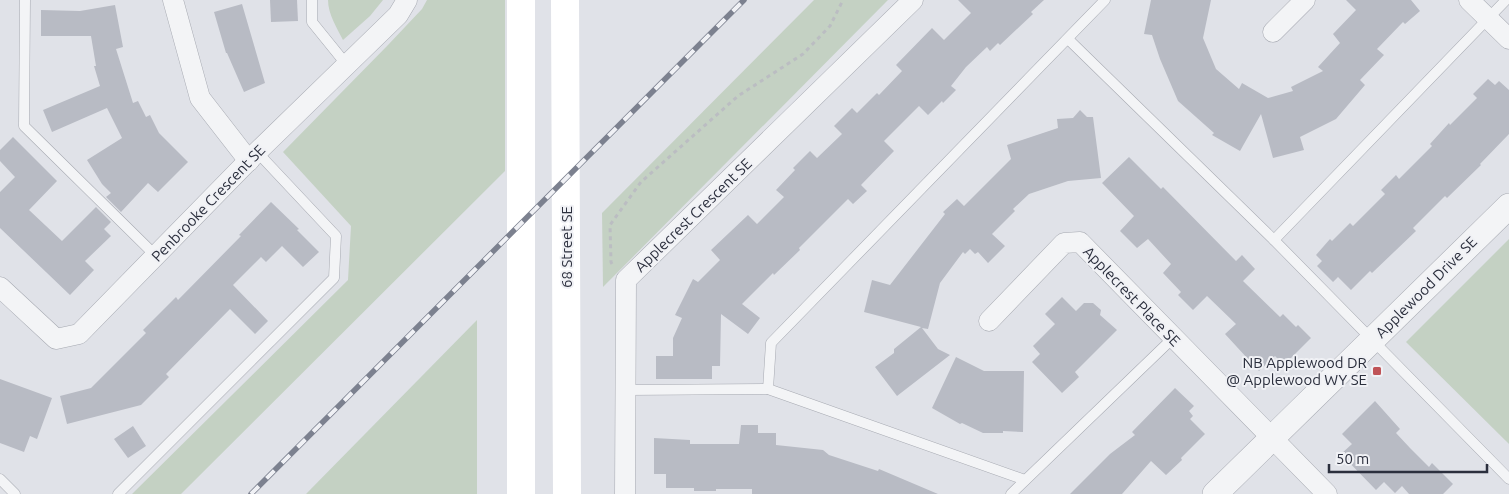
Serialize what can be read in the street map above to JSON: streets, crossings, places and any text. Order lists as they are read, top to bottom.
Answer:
{
  "streets": {
    "main road": ["68 Street SE"],
    "street": [
      "Penbrooke Crescent SE",
      "Applecrest Crescent SE",
      "Applewood Drive SE",
      "Applecrest Place SE"
    ]
  },
  "crossings": [
    ["Applewood Drive SE", "Applecrest Place SE"]
  ],
  "places": {
    "transit": ["NB Applewood DR @ Applewood WY SE"]
  },
  "scale_bar": "50 m"
}
